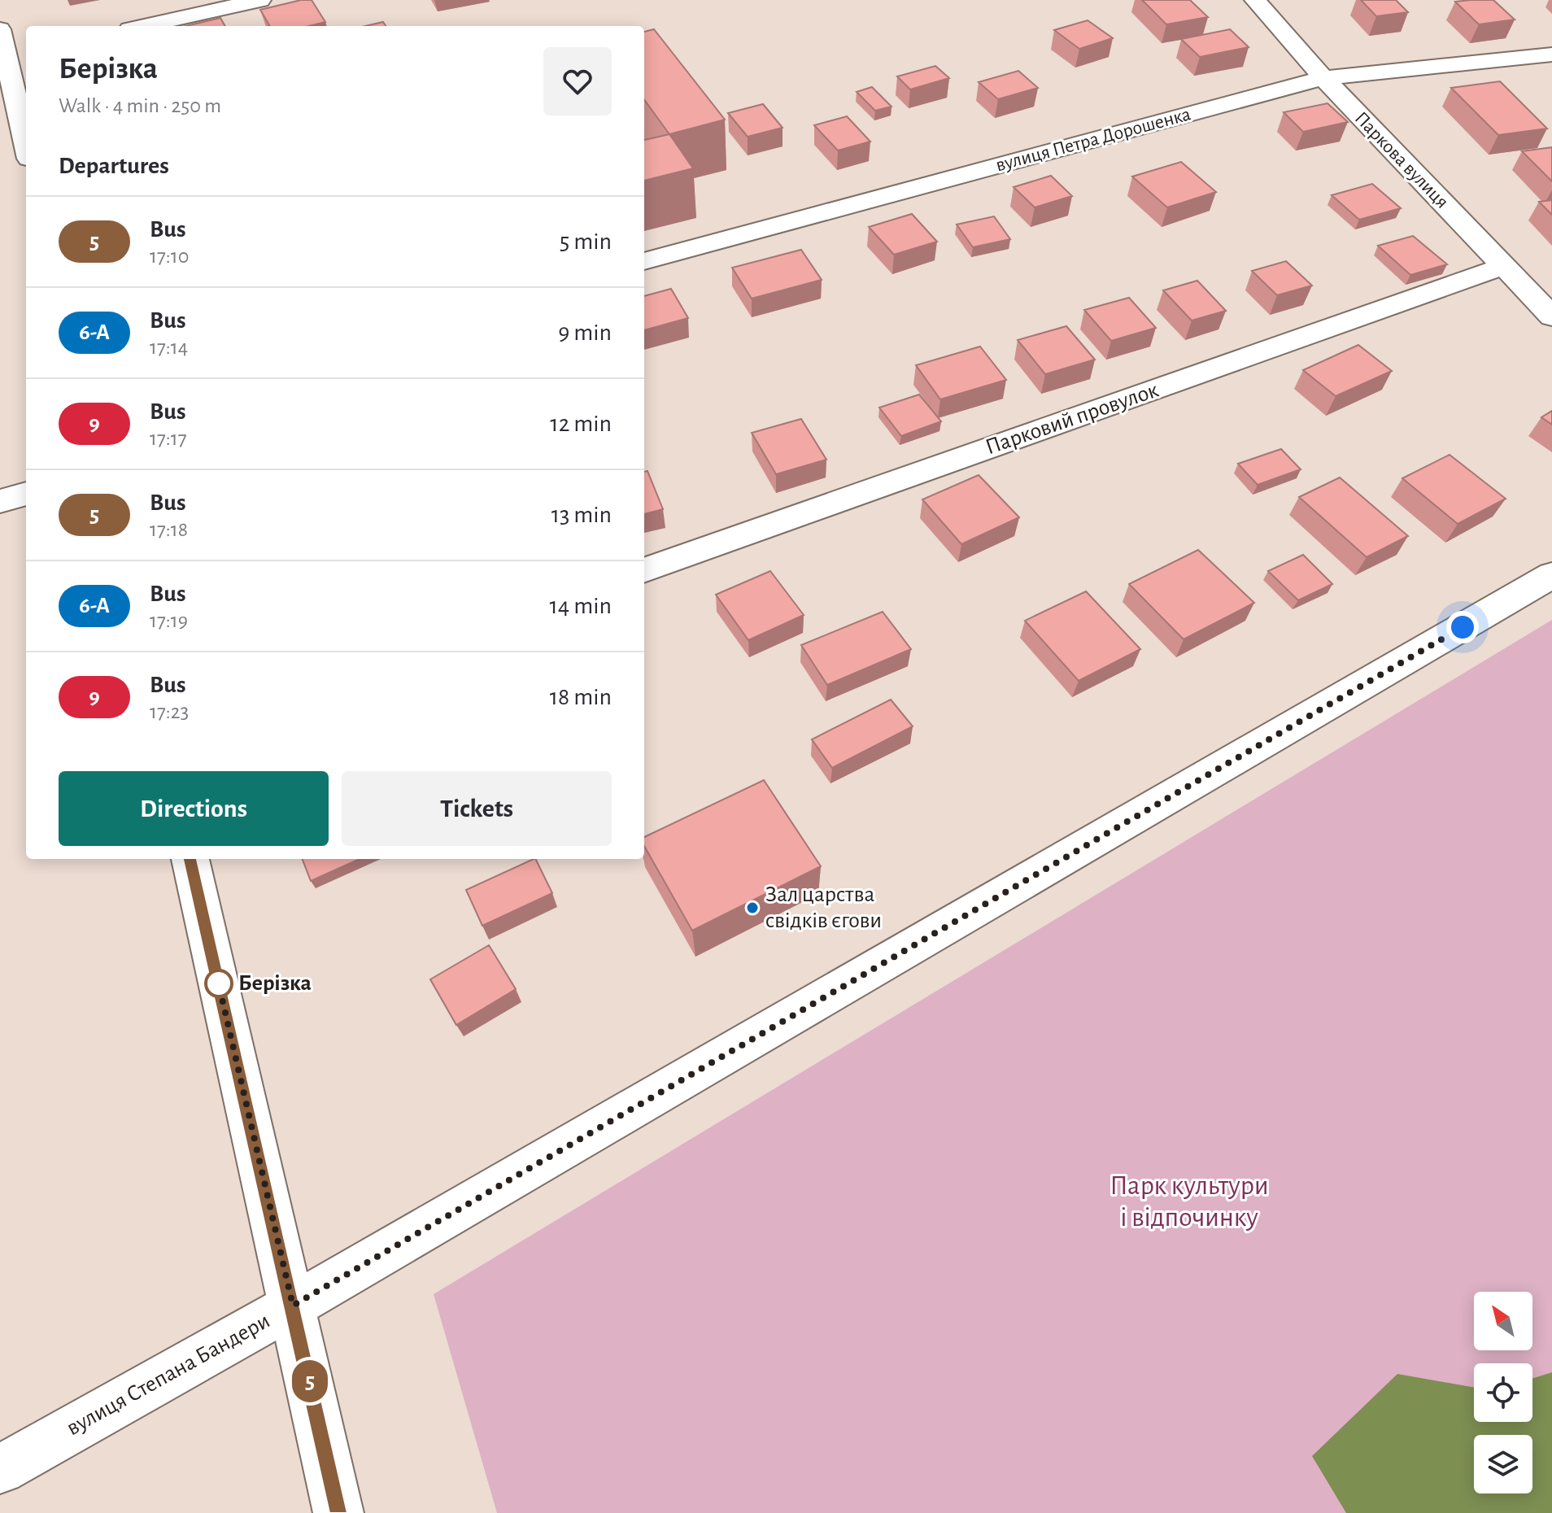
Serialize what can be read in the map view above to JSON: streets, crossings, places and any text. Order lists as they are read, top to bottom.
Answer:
{
  "streets": {
    "street": [
      "вулиця Петра Дорошенка",
      "Паркова вулиця",
      "Парковий провулок",
      "вулиця Степана Бандери"
    ]
  },
  "crossings": [
    ["вулиця Петра Дорошенка", "Паркова вулиця"],
    ["Паркова вулиця", "Парковий провулок"]
  ],
  "parks": ["Парк культури і відпочинку"],
  "places": ["Зал царства свідків єгови", "Берізка"],
  "lines": ["bus line 5"],
  "north": "top left",
  "page": {
    "on_map": "5",
    "heading": [
      ["Берізка", "Walk · 4 min · 250 m"],
      "Departures"
    ],
    "list": [
      {
        "mark": "5",
        "name": "Bus",
        "note": "17:10",
        "value": "5 min"
      },
      {
        "mark": "6-А",
        "name": "Bus",
        "note": "17:14",
        "value": "9 min"
      },
      {
        "mark": "9",
        "name": "Bus",
        "note": "17:17",
        "value": "12 min"
      },
      {
        "mark": "5",
        "name": "Bus",
        "note": "17:18",
        "value": "13 min"
      },
      {
        "mark": "6-А",
        "name": "Bus",
        "note": "17:19",
        "value": "14 min"
      },
      {
        "mark": "9",
        "name": "Bus",
        "note": "17:23",
        "value": "18 min"
      }
    ],
    "buttons": ["Directions", "Tickets"]
  }
}
